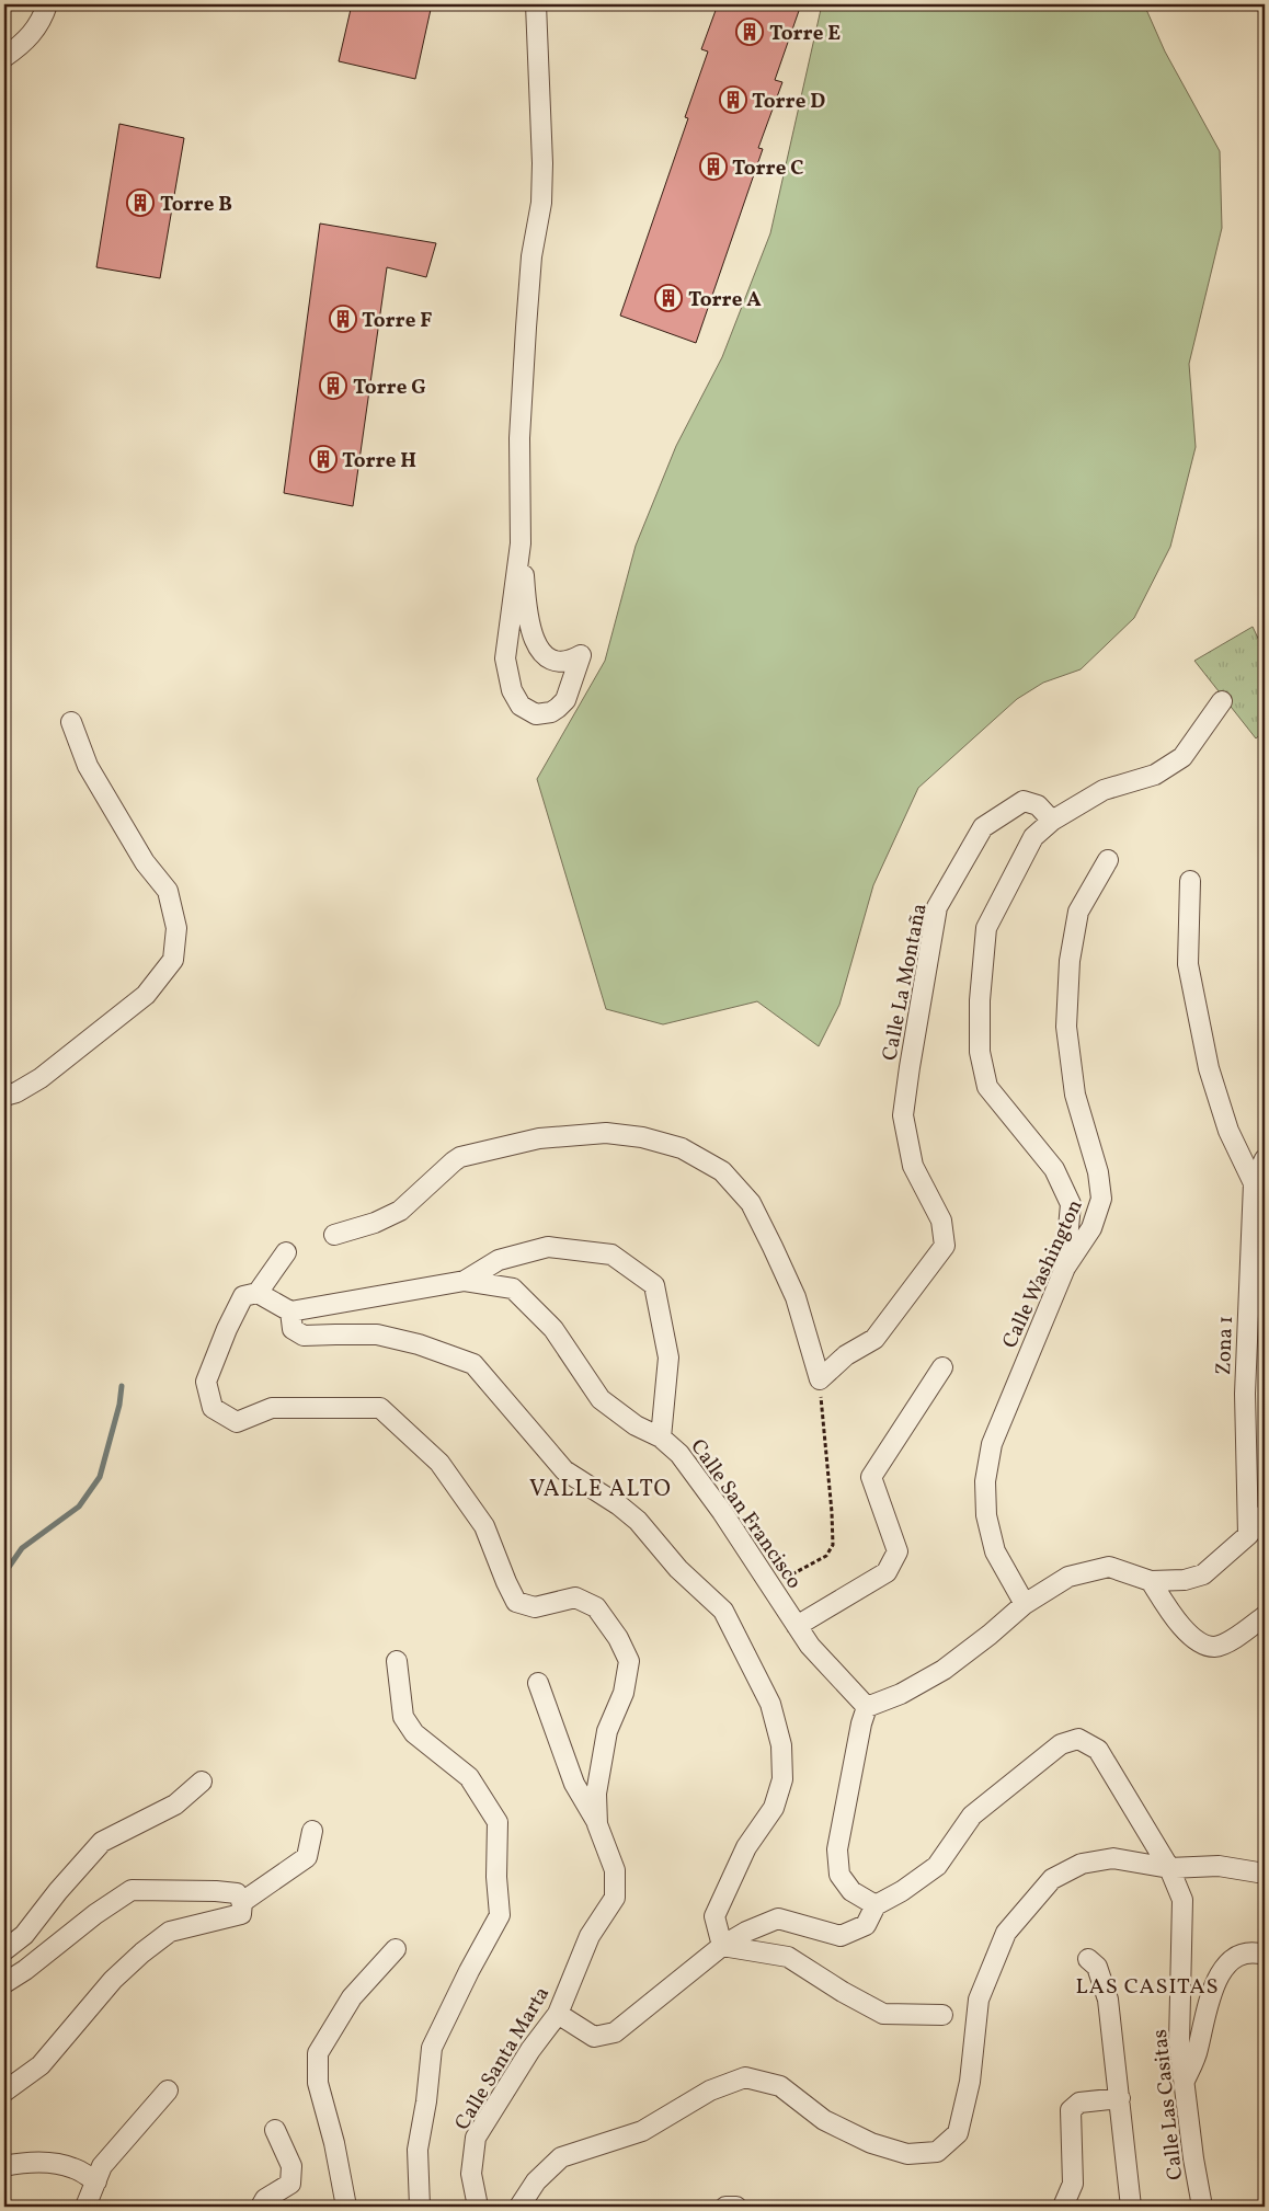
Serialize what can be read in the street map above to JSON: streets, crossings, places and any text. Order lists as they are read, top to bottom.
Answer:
{
  "streets": {
    "street": [
      "Calle La Montaña",
      "Calle Washington",
      "Zona 1",
      "Calle San Francisco",
      "Calle Santa Marta",
      "Calle Las Casitas"
    ]
  },
  "districts": ["VALLE ALTO", "LAS CASITAS"],
  "places": {
    "building": [
      "Torre E",
      "Torre D",
      "Torre C",
      "Torre B",
      "Torre A",
      "Torre F",
      "Torre G",
      "Torre H"
    ]
  }
}
